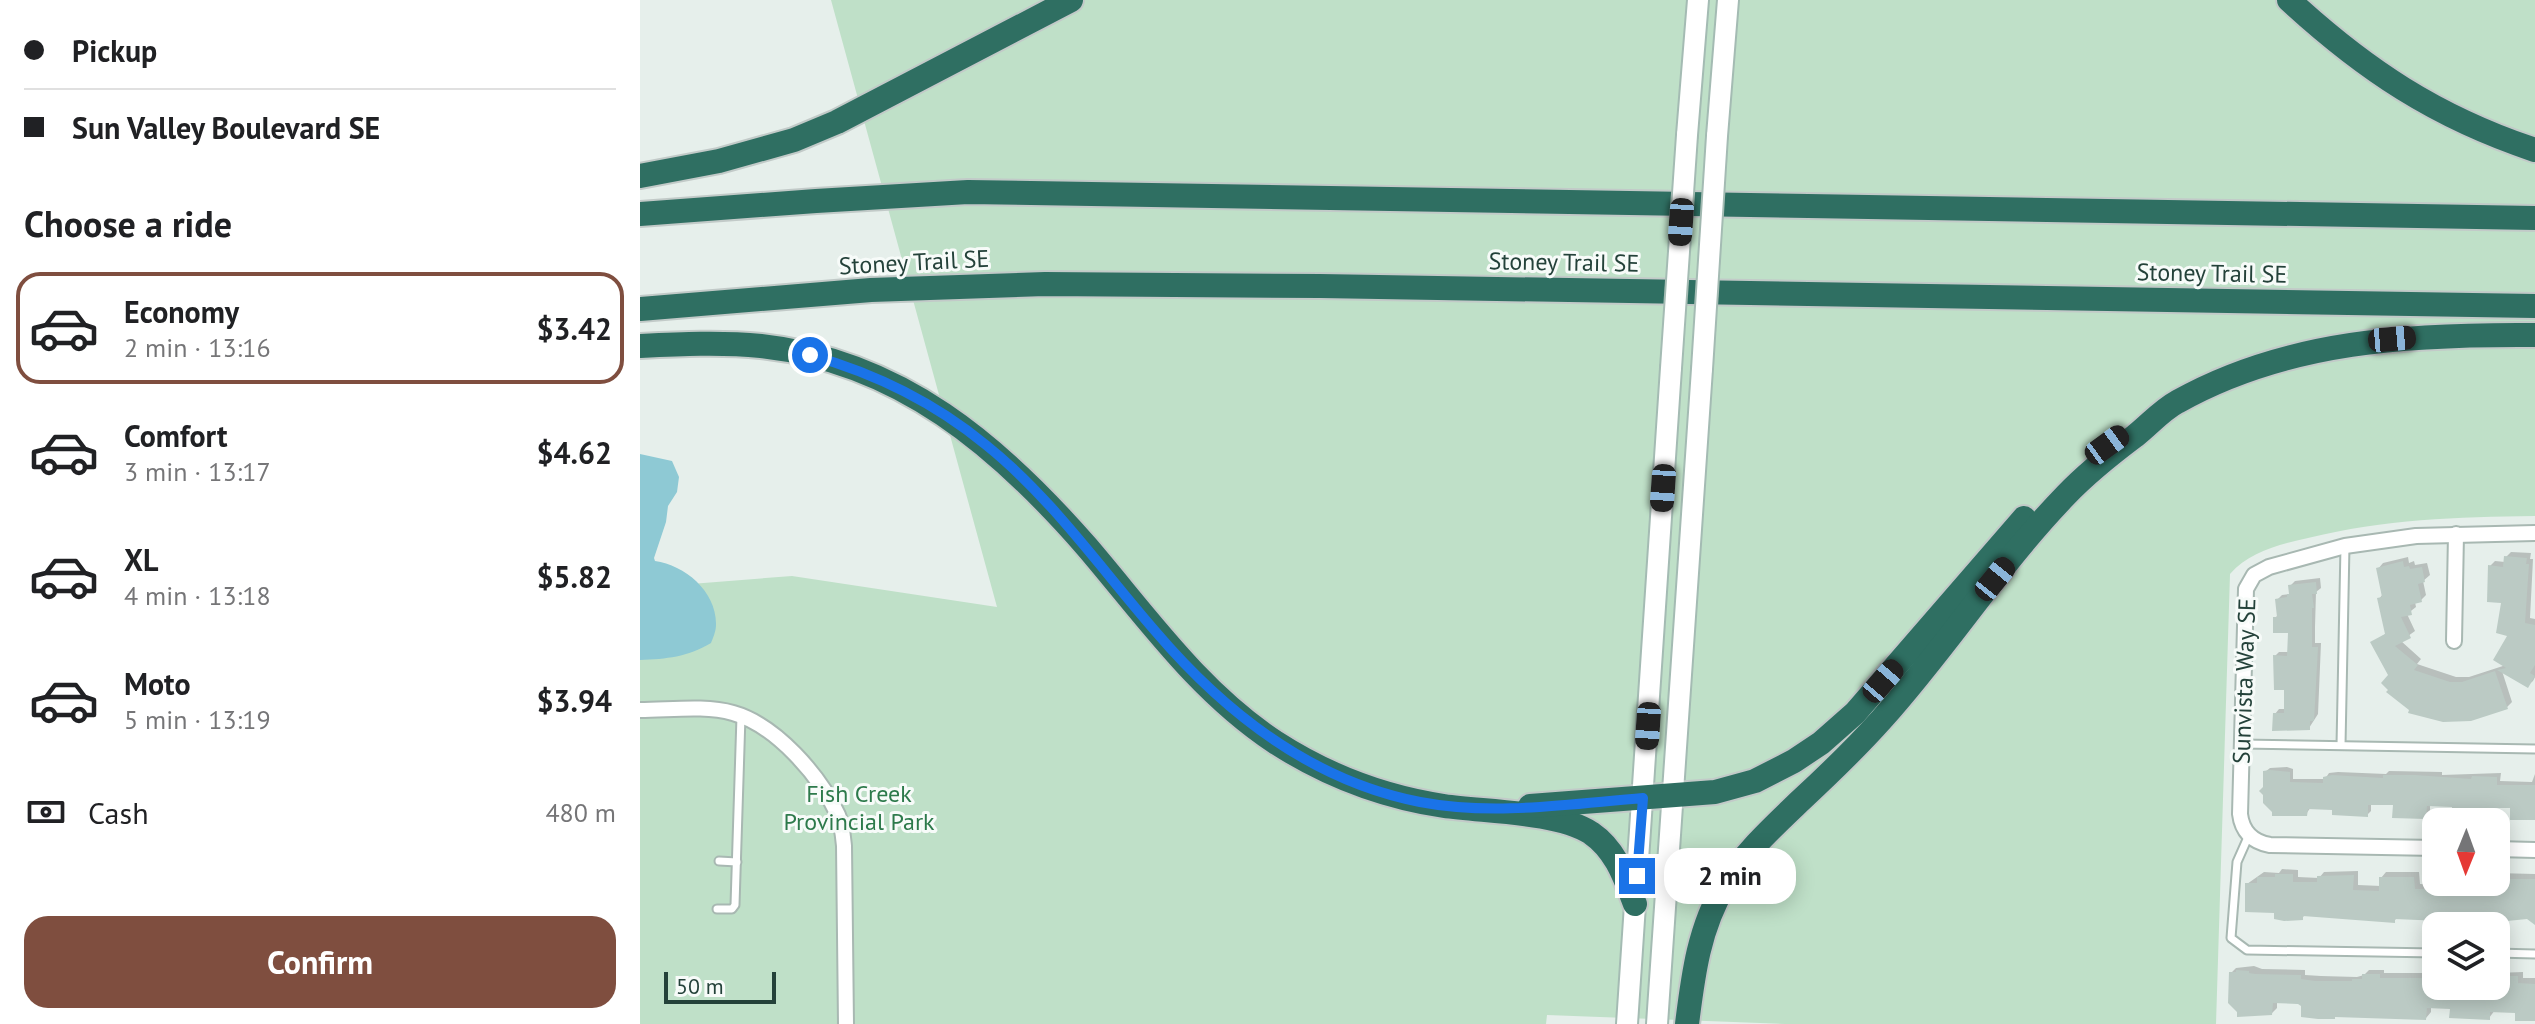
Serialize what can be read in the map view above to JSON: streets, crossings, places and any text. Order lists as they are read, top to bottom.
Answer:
{
  "streets": {
    "highway": ["Stoney Trail SE"],
    "street": ["Sunvista Way SE"]
  },
  "parks": ["Fish Creek Provincial Park"],
  "scale_bar": "50 m",
  "north": "bottom",
  "page": {
    "banner": ["Pickup", "Sun Valley Boulevard SE"],
    "heading": "Choose a ride",
    "list": [
      {
        "name": "Economy",
        "note": "2 min · 13:16",
        "value": "$3.42"
      },
      {
        "name": "Comfort",
        "note": "3 min · 13:17",
        "value": "$4.62"
      },
      {
        "name": "XL",
        "note": "4 min · 13:18",
        "value": "$5.82"
      },
      {
        "name": "Moto",
        "note": "5 min · 13:19",
        "value": "$3.94"
      }
    ],
    "pay": ["Cash", "480 m"],
    "bubble": "2 min",
    "buttons": "Confirm",
    "scale": "50 m"
  }
}
